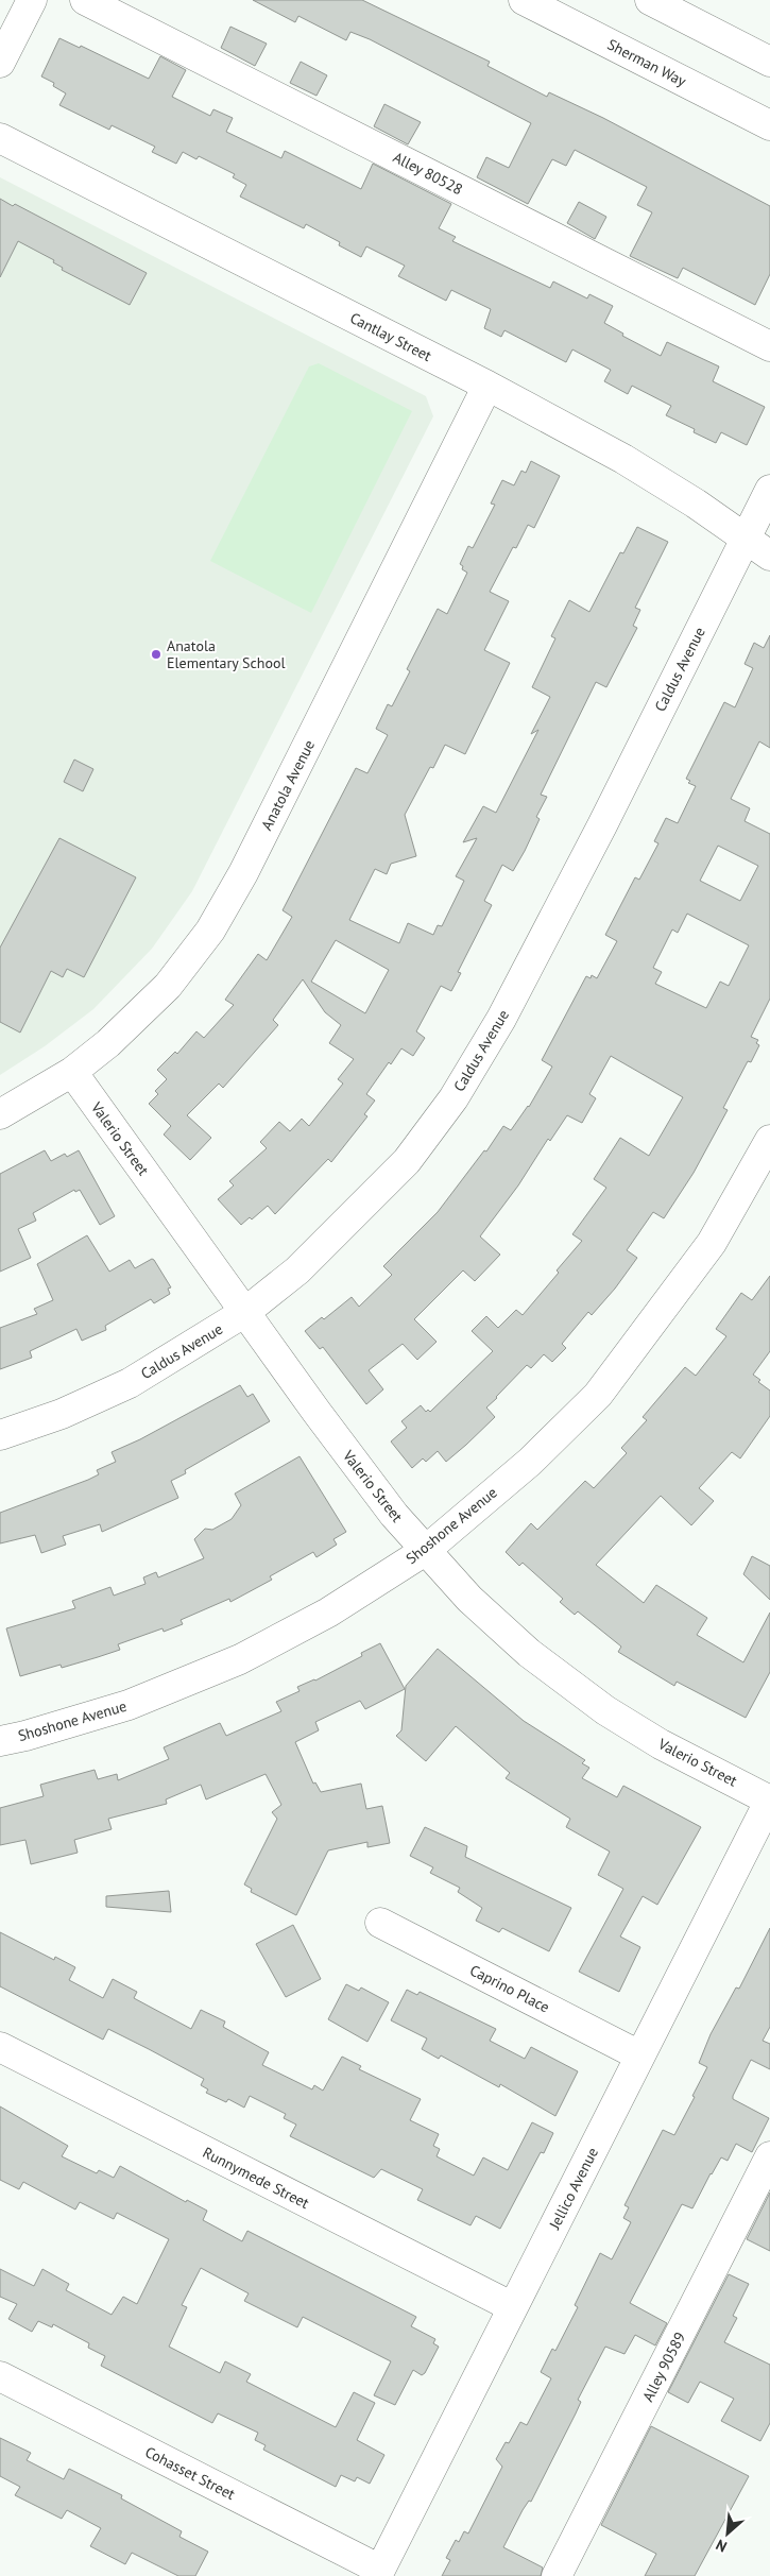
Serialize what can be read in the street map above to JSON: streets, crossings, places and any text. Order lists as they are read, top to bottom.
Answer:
{
  "streets": {
    "street": [
      "Sherman Way",
      "Alley 80528",
      "Cantlay Street",
      "Caldus Avenue",
      "Anatola Avenue",
      "Valerio Street",
      "Shoshone Avenue",
      "Caprino Place",
      "Runnymede Street",
      "Jellico Avenue",
      "Alley 90589",
      "Cohasset Street"
    ]
  },
  "crossings": [
    ["Cantlay Street", "Caldus Avenue"],
    ["Cantlay Street", "Anatola Avenue"],
    ["Caldus Avenue", "Valerio Street"],
    ["Anatola Avenue", "Valerio Street"],
    ["Valerio Street", "Shoshone Avenue"],
    ["Valerio Street", "Jellico Avenue"],
    ["Caprino Place", "Jellico Avenue"],
    ["Runnymede Street", "Jellico Avenue"],
    ["Jellico Avenue", "Cohasset Street"]
  ],
  "places": ["Anatola Elementary School"],
  "north": "bottom left"
}
